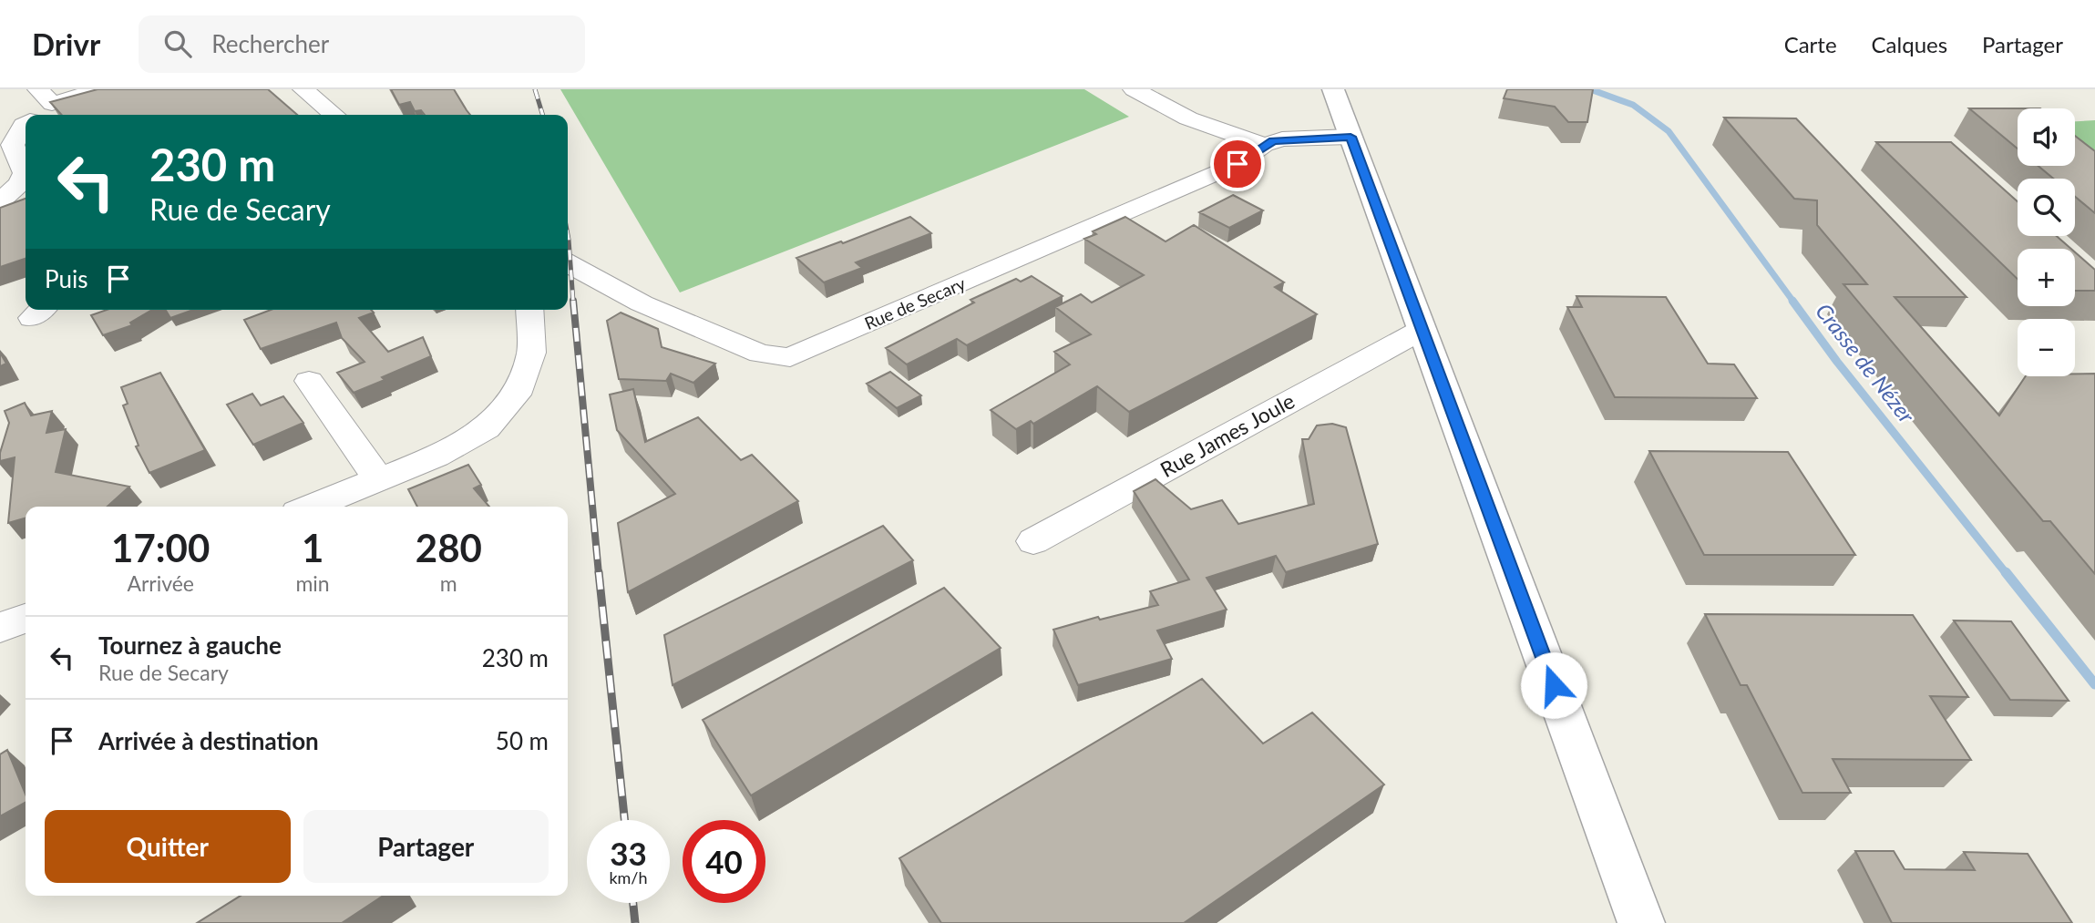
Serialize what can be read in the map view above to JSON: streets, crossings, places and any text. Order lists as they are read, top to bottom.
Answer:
{
  "streets": {
    "street": ["Rue de Secary", "Rue James Joule"]
  },
  "water": ["Crasse de Nézer"],
  "page": {
    "header": "Drivr",
    "search": "Rechercher",
    "nav": ["Carte", "Calques", "Partager"],
    "map_buttons": ["+", "−"],
    "turn": ["230 m", "Rue de Secary"],
    "then": "Puis",
    "eta": [
      "17:00",
      "Arrivée",
      "1",
      "min",
      "280",
      "m"
    ],
    "list": [
      {
        "name": "Tournez à gauche",
        "note": "Rue de Secary",
        "value": "230 m"
      },
      {
        "name": "Arrivée à destination",
        "value": "50 m"
      }
    ],
    "buttons": ["Quitter", "Partager"],
    "speed": "33 km/h",
    "limit": "40"
  }
}
